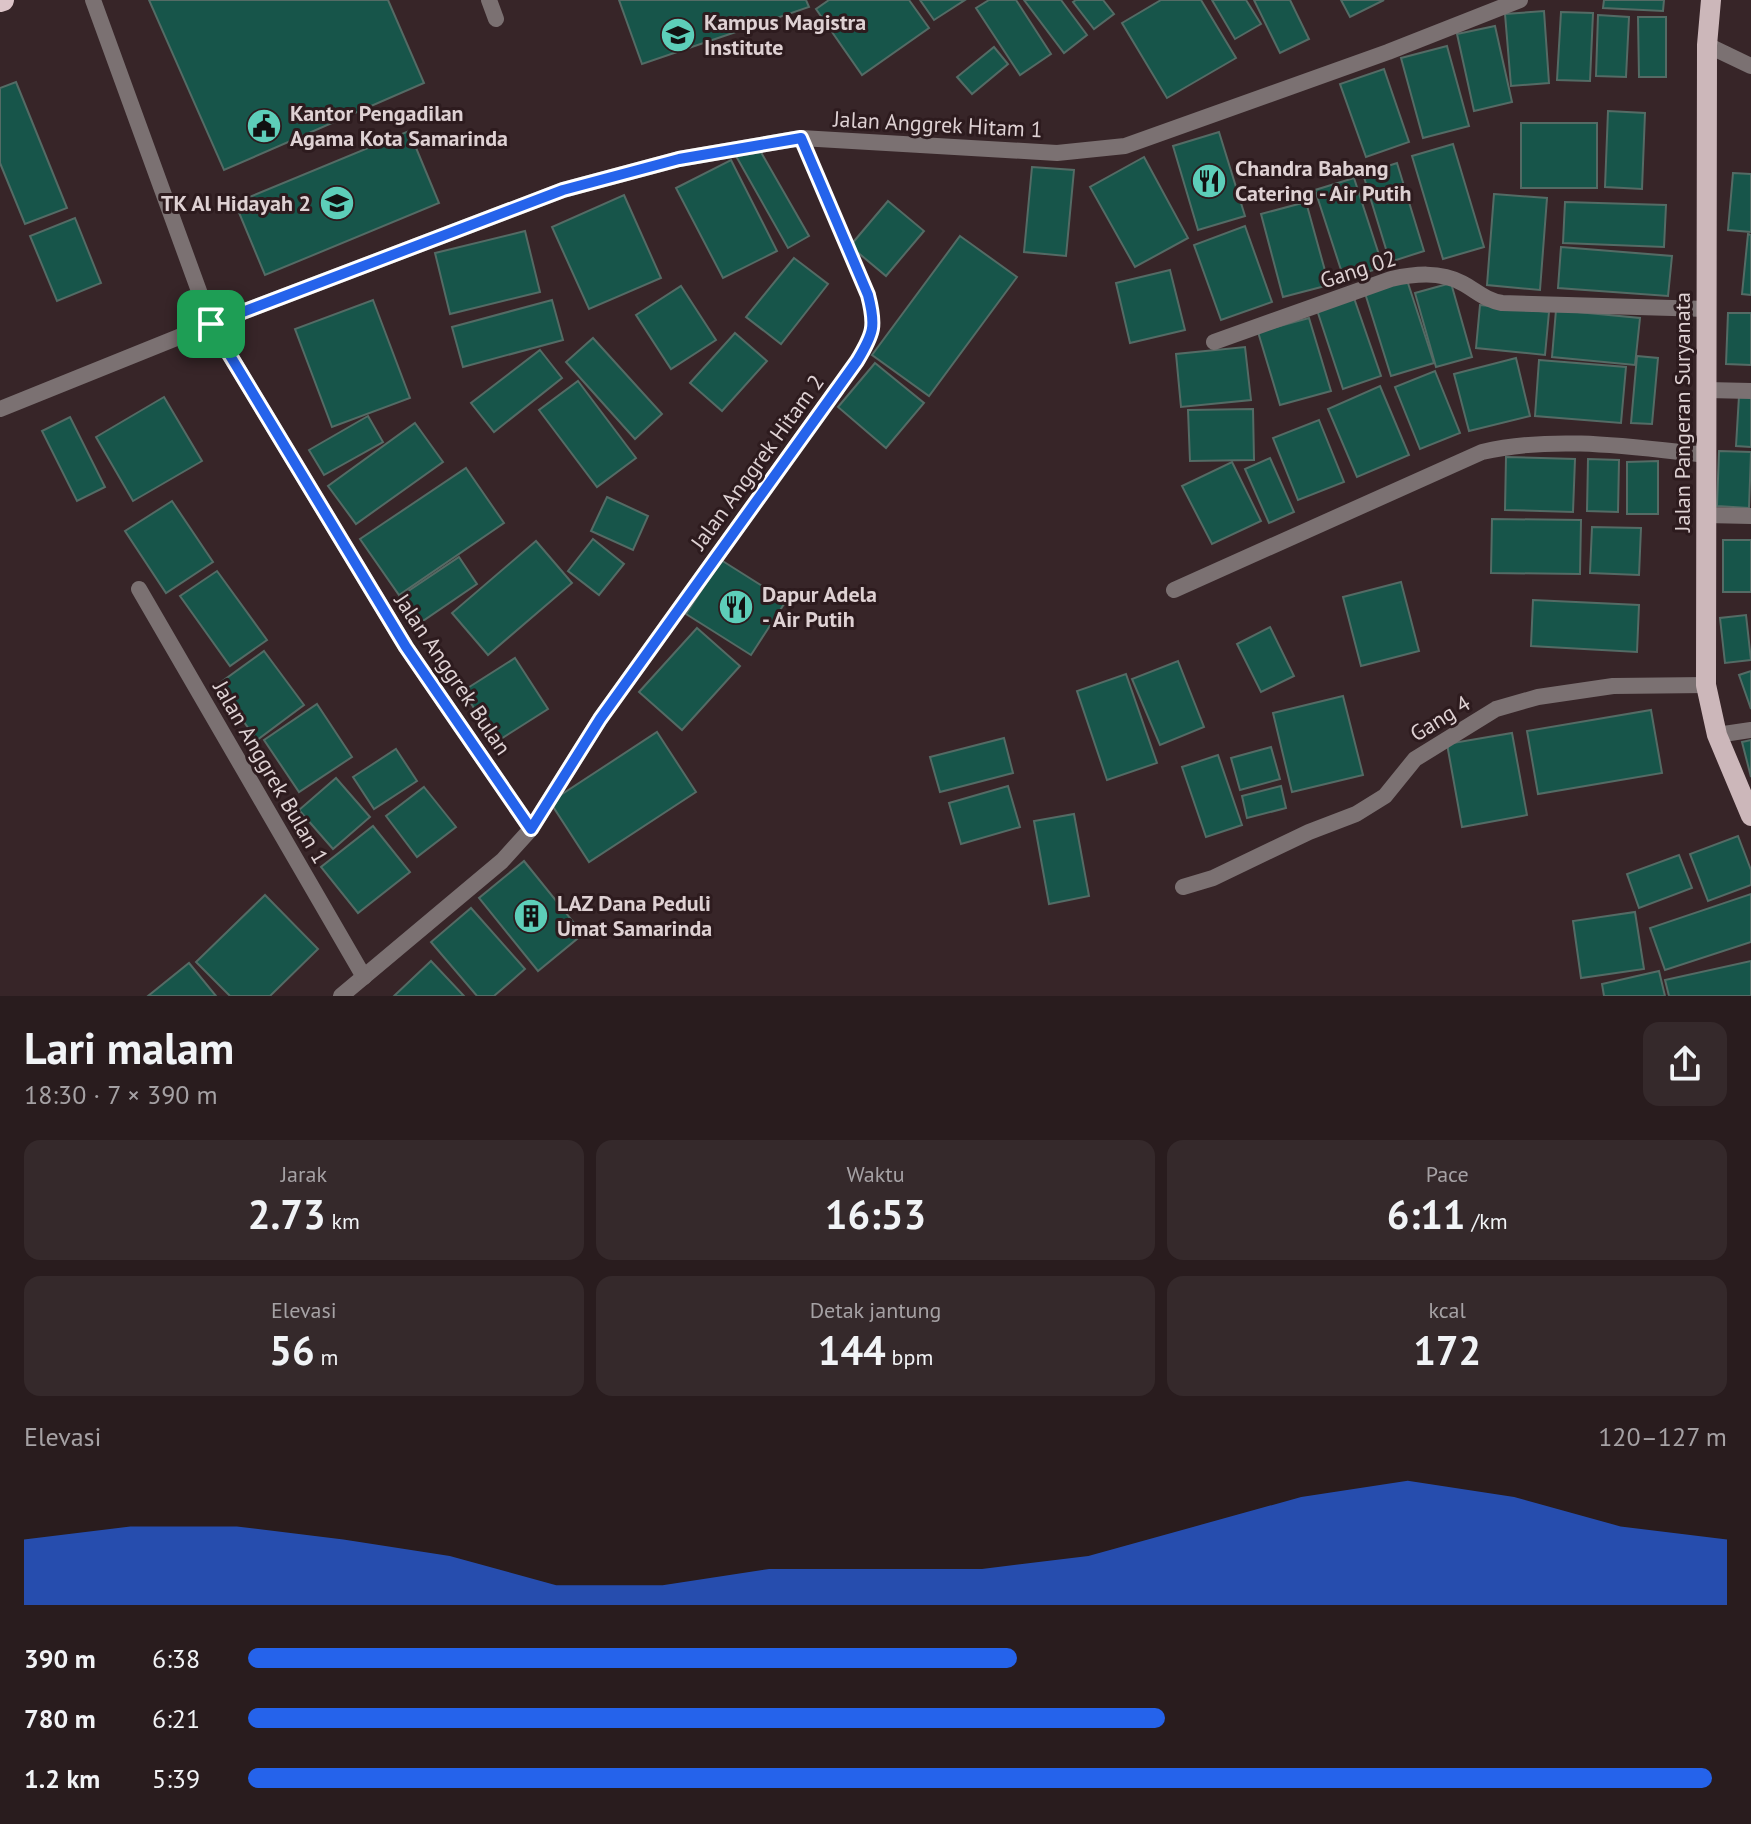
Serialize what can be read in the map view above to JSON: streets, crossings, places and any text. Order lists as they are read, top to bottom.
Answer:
{
  "streets": {
    "main road": ["Jalan Pangeran Suryanata"],
    "street": [
      "Jalan Anggrek Hitam 1",
      "Gang 02",
      "Jalan Anggrek Hitam 2",
      "Jalan Anggrek Bulan",
      "Gang 4",
      "Jalan Anggrek Bulan 1"
    ]
  },
  "crossings": [
    ["Jalan Anggrek Hitam 1", "Jalan Anggrek Hitam 2"],
    ["Jalan Anggrek Hitam 1", "Jalan Anggrek Bulan"],
    ["Gang 02", "Jalan Pangeran Suryanata"],
    ["Jalan Pangeran Suryanata", "Gang 4"],
    ["Jalan Anggrek Hitam 2", "Jalan Anggrek Bulan"]
  ],
  "places": {
    "school or university": ["Kampus Magistra Institute", "TK Al Hidayah 2"],
    "public building": ["Kantor Pengadilan Agama Kota Samarinda"],
    "restaurant": ["Chandra Babang Catering - Air Putih", "Dapur Adela - Air Putih"],
    "building": ["LAZ Dana Peduli Umat Samarinda"]
  },
  "page": {
    "heading": ["Lari malam", "18:30 · 7 × 390 m"],
    "stats": [
      ["Jarak", "2.73 km"],
      ["Waktu", "16:53"],
      ["Pace", "6:11 /km"],
      ["Elevasi", "56 m"],
      ["Detak jantung", "144 bpm"],
      ["kcal", "172"]
    ],
    "chart": ["Elevasi", "120–127 m"],
    "list": [
      {
        "name": "390 m",
        "note": "6:38"
      },
      {
        "name": "780 m",
        "note": "6:21"
      },
      {
        "name": "1.2 km",
        "note": "5:39"
      }
    ]
  }
}
